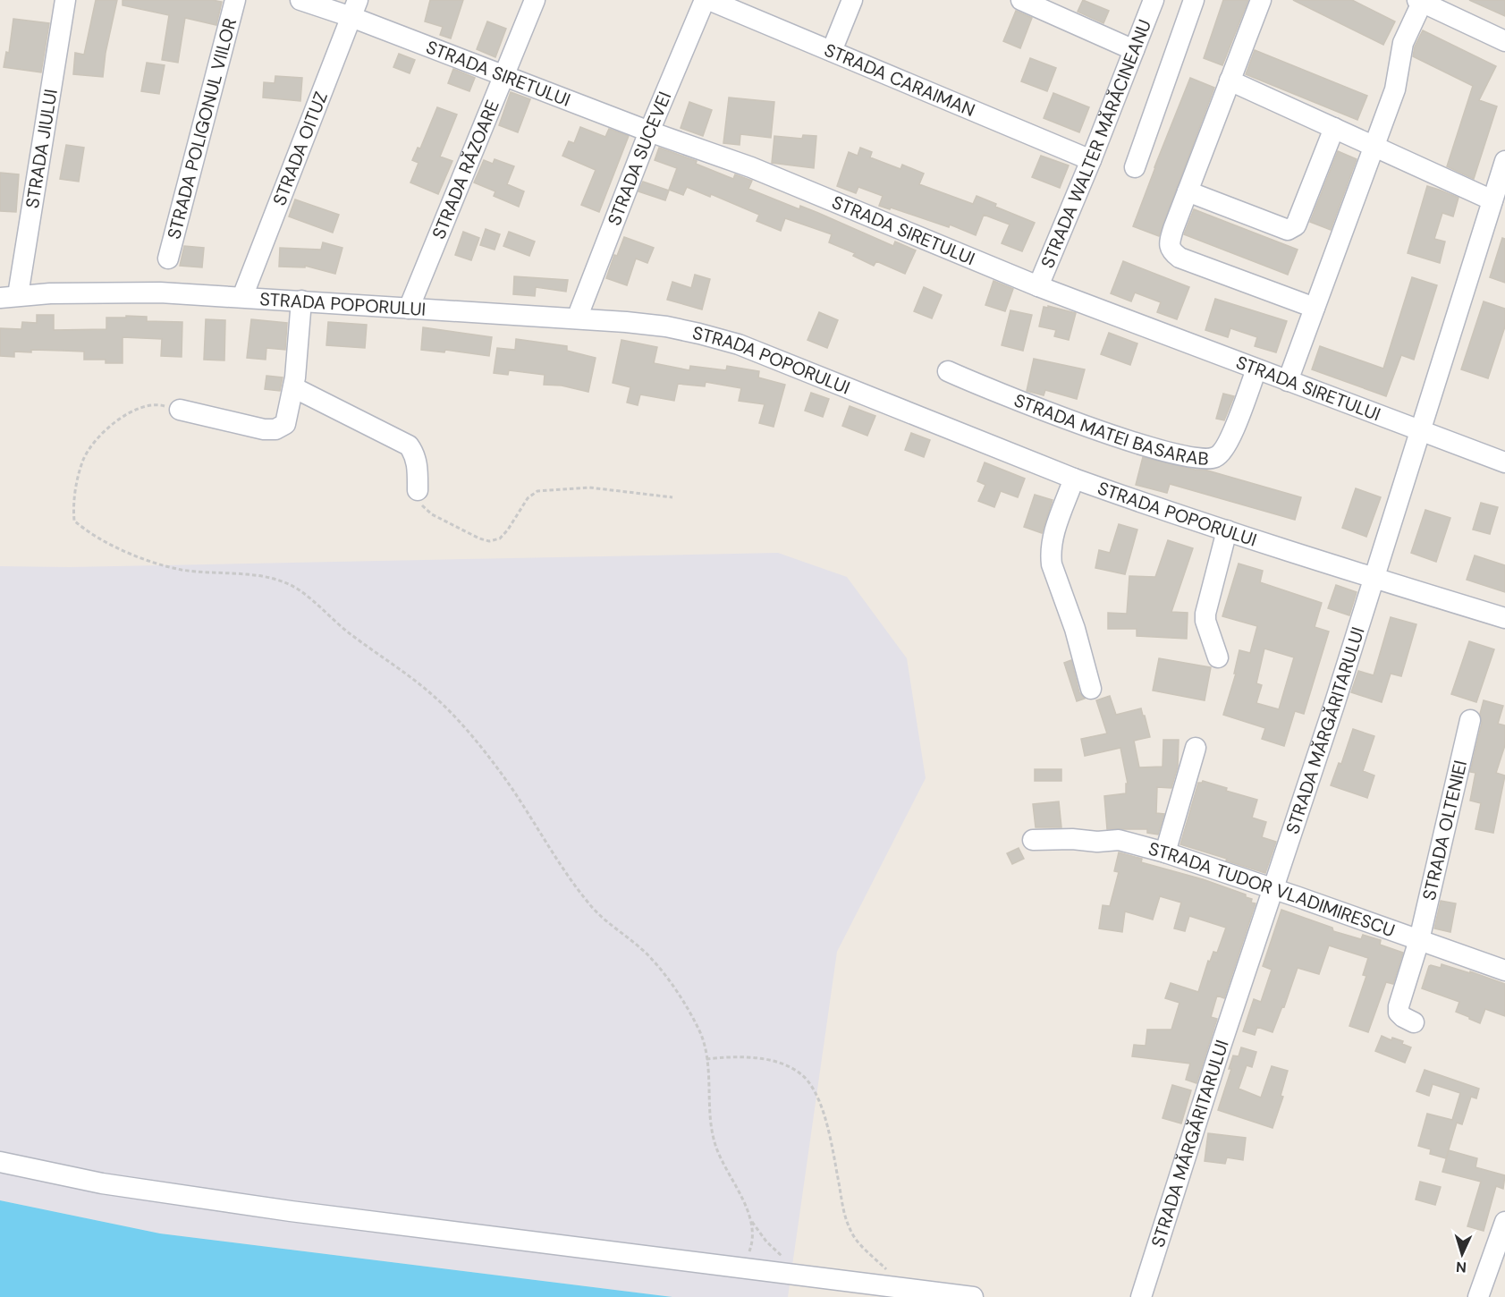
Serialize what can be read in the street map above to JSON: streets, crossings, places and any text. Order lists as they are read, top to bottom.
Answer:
{
  "streets": {
    "street": [
      "STRADA SIRETULUI",
      "STRADA CARAIMAN",
      "STRADA POLIGONUL VIILOR",
      "STRADA WALTER MĂRĂCINEANU",
      "STRADA JIULUI",
      "STRADA OITUZ",
      "STRADA SUCEVEI",
      "STRADA RĂZOARE",
      "STRADA POPORULUI",
      "STRADA MATEI BASARAB",
      "STRADA MĂRGĂRITARULUI",
      "STRADA OLTENIEI",
      "STRADA TUDOR VLADIMIRESCU"
    ]
  },
  "crossings": [
    ["STRADA SIRETULUI", "STRADA WALTER MĂRĂCINEANU"],
    ["STRADA SIRETULUI", "STRADA OITUZ"],
    ["STRADA SIRETULUI", "STRADA SUCEVEI"],
    ["STRADA SIRETULUI", "STRADA RĂZOARE"],
    ["STRADA SIRETULUI", "STRADA MATEI BASARAB"],
    ["STRADA SIRETULUI", "STRADA MĂRGĂRITARULUI"],
    ["STRADA CARAIMAN", "STRADA WALTER MĂRĂCINEANU"],
    ["STRADA CARAIMAN", "STRADA SUCEVEI"],
    ["STRADA JIULUI", "STRADA POPORULUI"],
    ["STRADA OITUZ", "STRADA POPORULUI"],
    ["STRADA SUCEVEI", "STRADA POPORULUI"],
    ["STRADA RĂZOARE", "STRADA POPORULUI"],
    ["STRADA POPORULUI", "STRADA MĂRGĂRITARULUI"],
    ["STRADA MĂRGĂRITARULUI", "STRADA TUDOR VLADIMIRESCU"],
    ["STRADA OLTENIEI", "STRADA TUDOR VLADIMIRESCU"]
  ],
  "north": "bottom"
}
